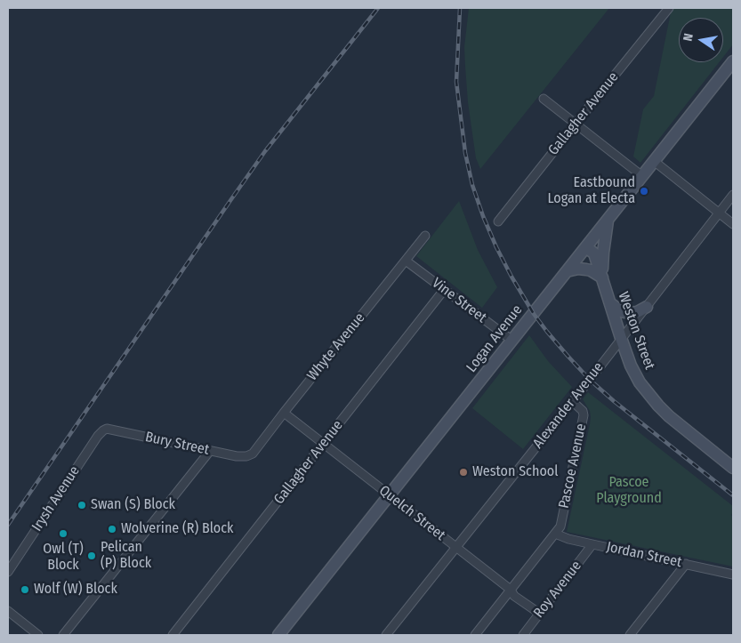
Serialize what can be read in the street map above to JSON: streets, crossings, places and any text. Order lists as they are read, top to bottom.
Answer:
{
  "streets": {
    "main road": ["Weston Street", "Logan Avenue"],
    "street": [
      "Gallagher Avenue",
      "Vine Street",
      "Whyte Avenue",
      "Alexander Avenue",
      "Bury Street",
      "Pascoe Avenue",
      "Irysh Avenue",
      "Quelch Street",
      "Jordan Street",
      "Roy Avenue"
    ]
  },
  "crossings": [
    ["Gallagher Avenue", "Vine Street"],
    ["Gallagher Avenue", "Quelch Street"],
    ["Vine Street", "Logan Avenue"],
    ["Vine Street", "Whyte Avenue"],
    ["Weston Street", "Logan Avenue"],
    ["Weston Street", "Alexander Avenue"],
    ["Logan Avenue", "Quelch Street"],
    ["Whyte Avenue", "Bury Street"],
    ["Whyte Avenue", "Quelch Street"],
    ["Alexander Avenue", "Pascoe Avenue"],
    ["Alexander Avenue", "Quelch Street"],
    ["Bury Street", "Irysh Avenue"],
    ["Pascoe Avenue", "Jordan Street"],
    ["Quelch Street", "Roy Avenue"],
    ["Jordan Street", "Roy Avenue"]
  ],
  "parks": ["Pascoe Playground"],
  "places": [
    "Eastbound Logan at Electa",
    "Weston School",
    "Swan (S) Block",
    "Wolverine (R) Block",
    "Owl (T) Block",
    "Pelican (P) Block",
    "Wolf (W) Block"
  ],
  "north": "left"
}
